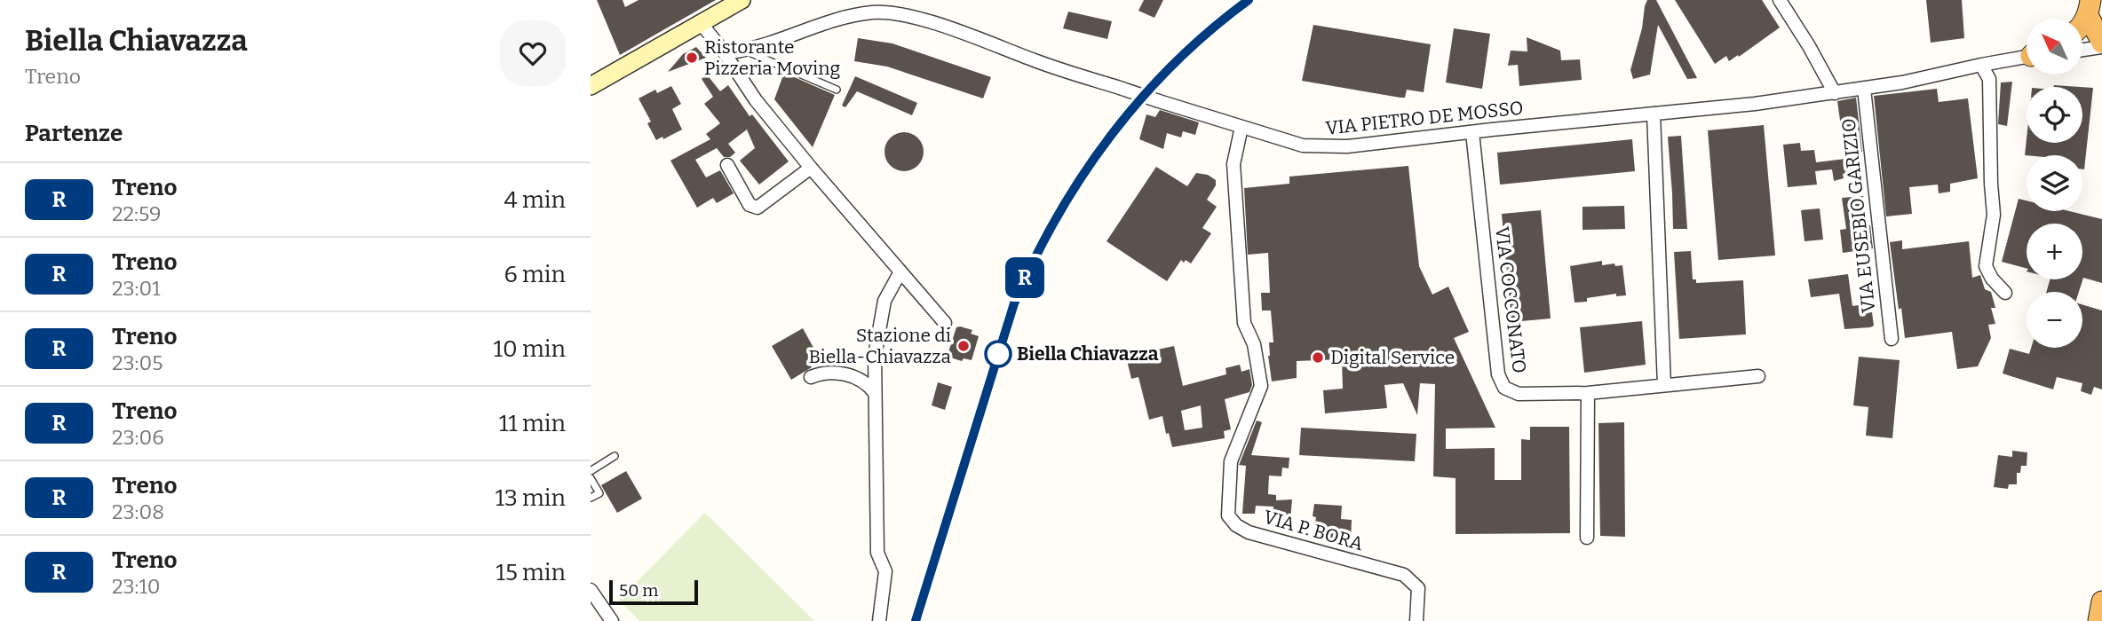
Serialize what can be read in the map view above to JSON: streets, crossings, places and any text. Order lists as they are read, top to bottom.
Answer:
{
  "streets": {
    "street": [
      "VIA PIETRO DE MOSSO",
      "VIA EUSEBIO GARIZIO",
      "VIA COCCONATO",
      "VIA P. BORA"
    ]
  },
  "crossings": [
    ["VIA PIETRO DE MOSSO", "VIA EUSEBIO GARIZIO"],
    ["VIA PIETRO DE MOSSO", "VIA COCCONATO"],
    ["VIA PIETRO DE MOSSO", "VIA P. BORA"]
  ],
  "places": [
    "Ristorante Pizzeria Moving",
    "Stazione di Biella-Chiavazza",
    "Biella Chiavazza",
    "Digital Service"
  ],
  "scale_bar": "50 m",
  "north": "top left",
  "page": {
    "heading": [
      ["Biella Chiavazza", "Treno"],
      "Partenze"
    ],
    "on_map": "R",
    "map_buttons": ["+", "−"],
    "list": [
      {
        "mark": "R",
        "name": "Treno",
        "note": "22:59",
        "value": "4 min"
      },
      {
        "mark": "R",
        "name": "Treno",
        "note": "23:01",
        "value": "6 min"
      },
      {
        "mark": "R",
        "name": "Treno",
        "note": "23:05",
        "value": "10 min"
      },
      {
        "mark": "R",
        "name": "Treno",
        "note": "23:06",
        "value": "11 min"
      },
      {
        "mark": "R",
        "name": "Treno",
        "note": "23:08",
        "value": "13 min"
      },
      {
        "mark": "R",
        "name": "Treno",
        "note": "23:10",
        "value": "15 min"
      }
    ],
    "scale": "50 m"
  }
}
